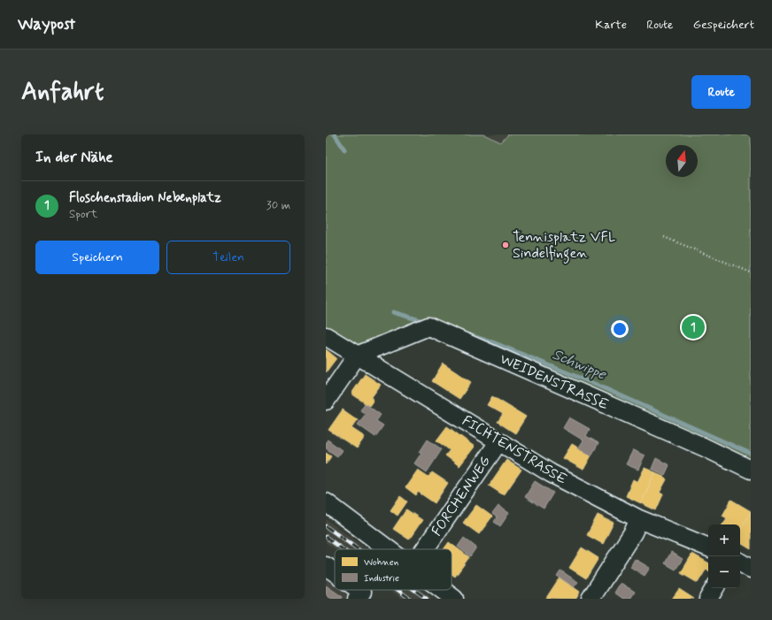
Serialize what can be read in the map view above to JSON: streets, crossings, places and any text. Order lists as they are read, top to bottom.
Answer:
{
  "streets": {
    "street": ["WEIDENSTRASSE", "FICHTENSTRASSE", "FORCHENWEG"]
  },
  "crossings": [
    ["WEIDENSTRASSE", "FICHTENSTRASSE"],
    ["FICHTENSTRASSE", "FORCHENWEG"]
  ],
  "water": ["Schwippe"],
  "places": ["Tennisplatz VFL Sindelfingen"],
  "legend": ["Wohnen", "Industrie"],
  "north": "top",
  "page": {
    "header": "Waypost",
    "nav": ["Karte", "Route", "Gespeichert"],
    "buttons": [
      "Route",
      ["Speichern", "Teilen"]
    ],
    "title": "Anfahrt",
    "heading": "In der Nähe",
    "list": [
      {
        "mark": "1",
        "name": "Floschenstadion Nebenplatz",
        "note": "Sport",
        "value": "30 m"
      }
    ],
    "pins": "1",
    "map_buttons": ["+", "−"]
  }
}
